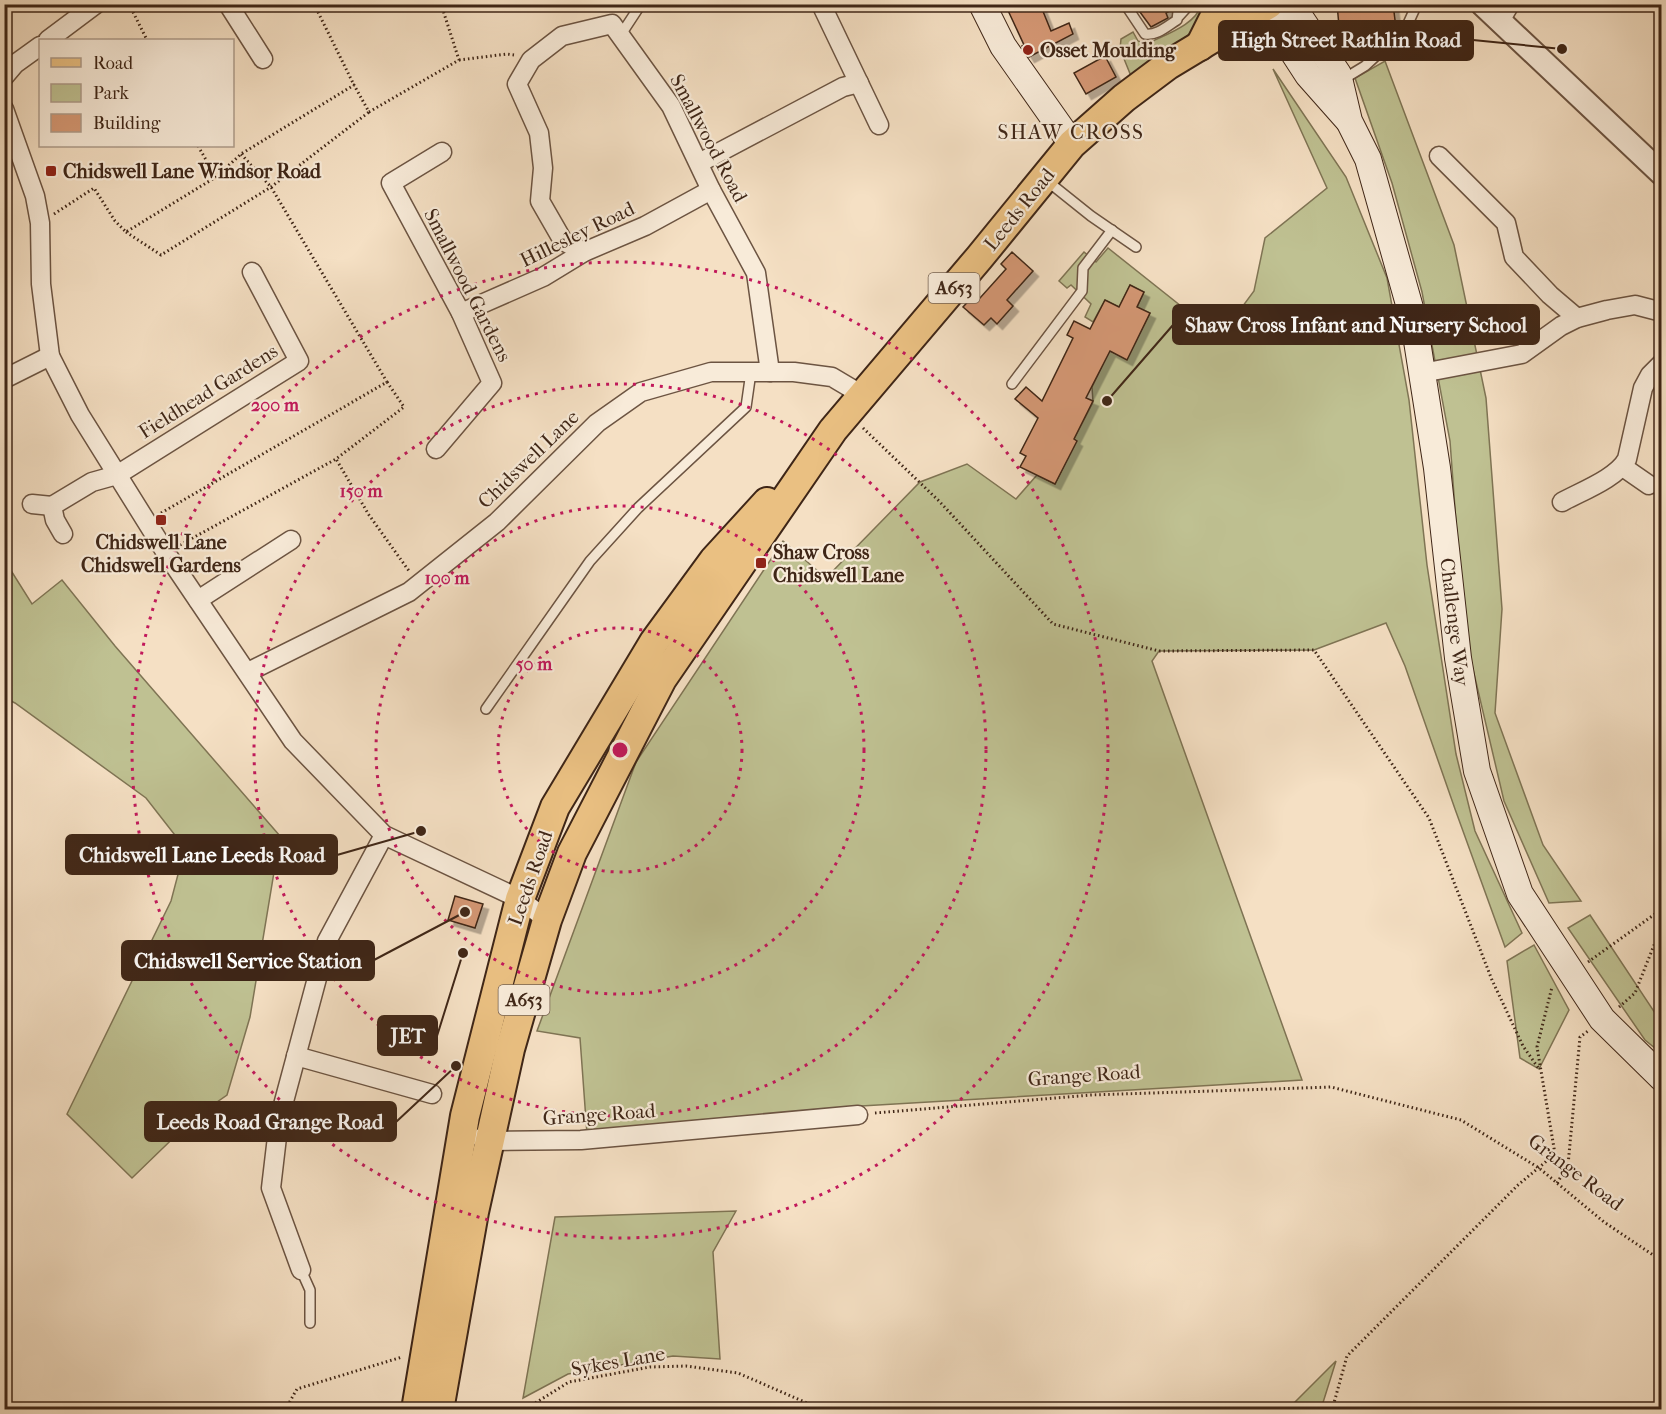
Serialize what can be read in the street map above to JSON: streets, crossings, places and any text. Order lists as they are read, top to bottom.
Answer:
{
  "streets": {
    "main road": ["Leeds Road", "A653", "Challenge Way"],
    "street": [
      "Smallwood Road",
      "Hillesley Road",
      "Smallwood Gardens",
      "Fieldhead Gardens",
      "Chidswell Lane",
      "Grange Road"
    ],
    "path": ["Sykes Lane"]
  },
  "crossings": [
    ["Smallwood Road", "Hillesley Road"],
    ["Smallwood Road", "Chidswell Lane"],
    ["Leeds Road", "Chidswell Lane"],
    ["Leeds Road", "Challenge Way"],
    ["Leeds Road", "Grange Road"],
    ["Hillesley Road", "Smallwood Gardens"]
  ],
  "districts": ["SHAW CROSS"],
  "places": {
    "other": [
      "High Street Rathlin Road",
      "Osset Moulding",
      "Shaw Cross Infant and Nursery School",
      "Chidswell Lane Leeds Road",
      "Chidswell Service Station",
      "JET",
      "Leeds Road Grange Road"
    ],
    "transit": ["Chidswell Lane Windsor Road", "Chidswell Lane Chidswell Gardens", "Shaw Cross Chidswell Lane"]
  },
  "legend": ["Road", "Park", "Building"],
  "rings": [
    "200 m",
    "150 m",
    "100 m",
    "50 m"
  ]
}
